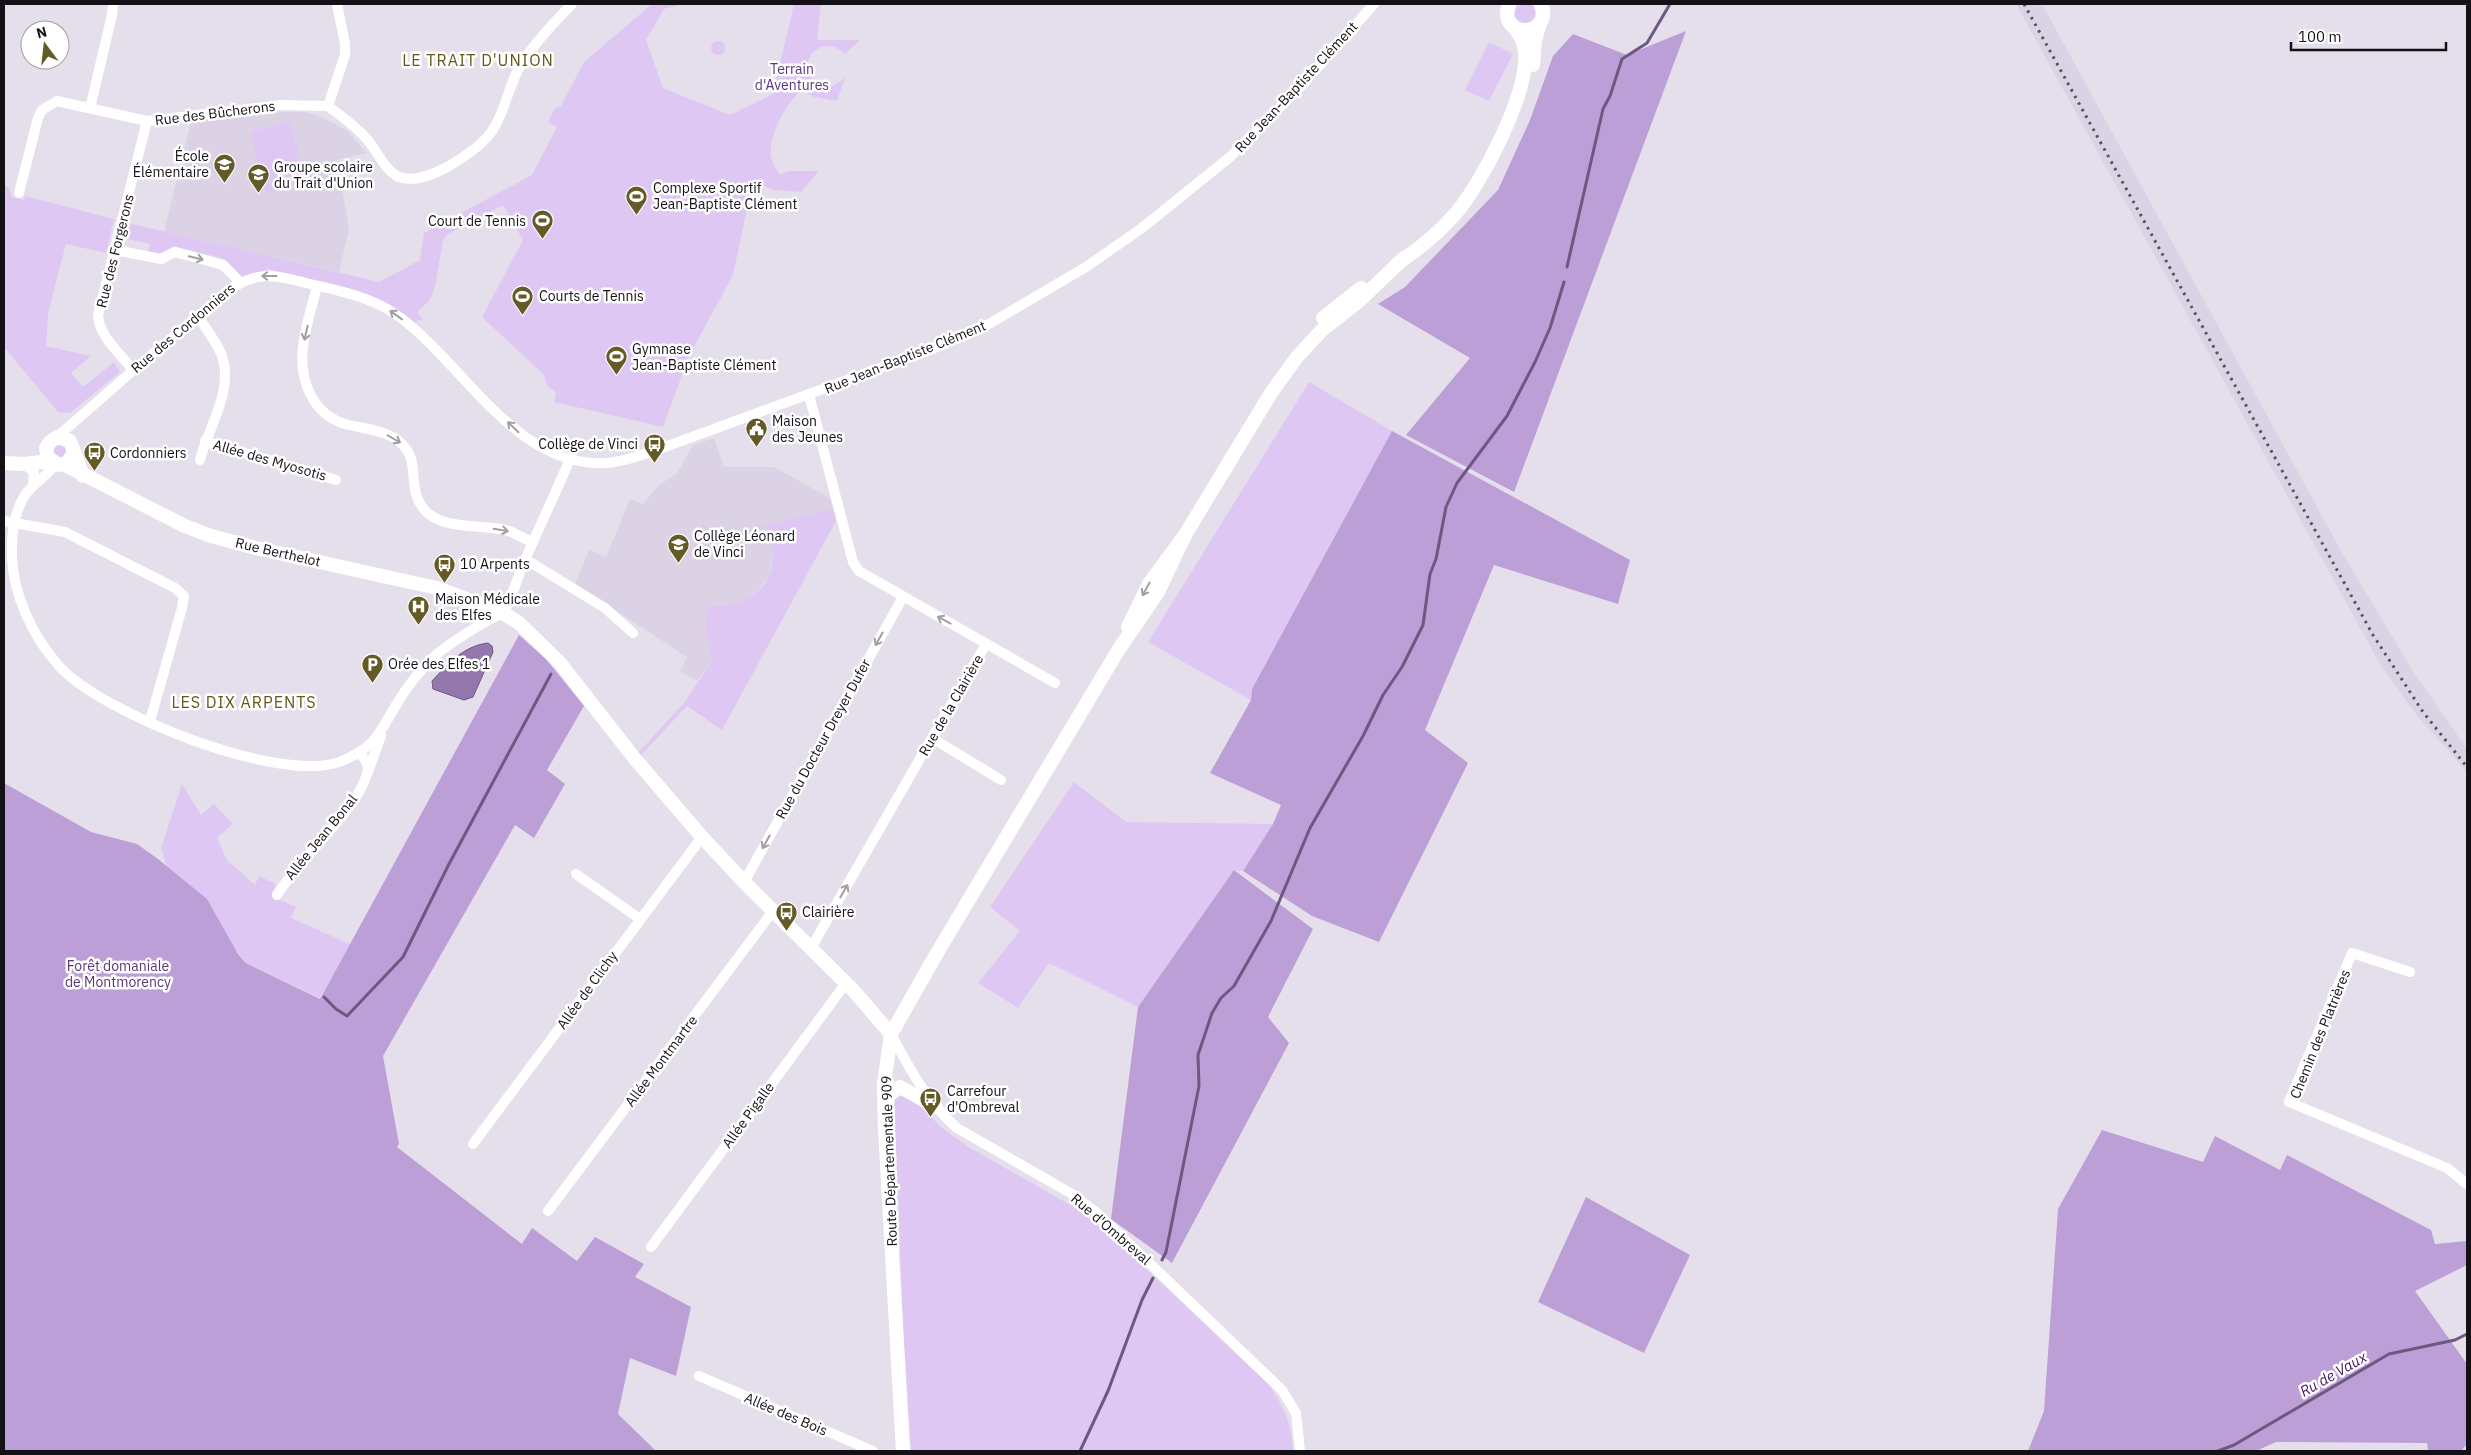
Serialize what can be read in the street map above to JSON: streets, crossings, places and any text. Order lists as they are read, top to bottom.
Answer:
{
  "streets": {
    "main road": ["Rue Berthelot", "Route Départementale 909"],
    "street": [
      "Rue Jean-Baptiste Clément",
      "Rue des Bûcherons",
      "Rue des Forgerons",
      "Rue des Cordonniers",
      "Allée des Myosotis",
      "Rue de la Clairière",
      "Rue du Docteur Dreyer Dufer",
      "Allée Jean Bonal",
      "Allée de Clichy",
      "Chemin des Platrières",
      "Allée Montmartre",
      "Allée Pigalle",
      "Rue d'Ombreval",
      "Allée des Bois"
    ]
  },
  "crossings": [
    ["Rue Jean-Baptiste Clément", "Rue des Cordonniers"],
    ["Rue Jean-Baptiste Clément", "Rue de la Clairière"],
    ["Rue des Bûcherons", "Rue des Forgerons"],
    ["Rue des Forgerons", "Rue des Cordonniers"],
    ["Rue des Cordonniers", "Rue Berthelot"],
    ["Rue Berthelot", "Rue de la Clairière"],
    ["Rue Berthelot", "Rue du Docteur Dreyer Dufer"],
    ["Rue Berthelot", "Allée de Clichy"],
    ["Rue Berthelot", "Allée Montmartre"],
    ["Rue Berthelot", "Allée Pigalle"],
    ["Rue Berthelot", "Route Départementale 909"],
    ["Rue Berthelot", "Rue d'Ombreval"],
    ["Rue de la Clairière", "Rue du Docteur Dreyer Dufer"],
    ["Route Départementale 909", "Rue d'Ombreval"]
  ],
  "one_way": ["Rue des Cordonniers", "Rue du Docteur Dreyer Dufer"],
  "districts": ["LE TRAIT D'UNION", "LES DIX ARPENTS"],
  "water": ["Ru de Vaux"],
  "parks": ["Terrain d'Aventures", "Forêt domaniale de Montmorency"],
  "places": {
    "school or university": ["École Élémentaire", "Groupe scolaire du Trait d'Union", "Collège Léonard de Vinci"],
    "sports": [
      "Complexe Sportif Jean-Baptiste Clément",
      "Court de Tennis",
      "Courts de Tennis",
      "Gymnase Jean-Baptiste Clément"
    ],
    "public building": ["Maison des Jeunes"],
    "bus stop": [
      "Collège de Vinci",
      "Cordonniers",
      "10 Arpents",
      "Clairière",
      "Carrefour d'Ombreval"
    ],
    "hospital": ["Maison Médicale des Elfes"],
    "parking": ["Orée des Elfes 1"]
  },
  "scale_bar": "100 m",
  "north": "top"
}
